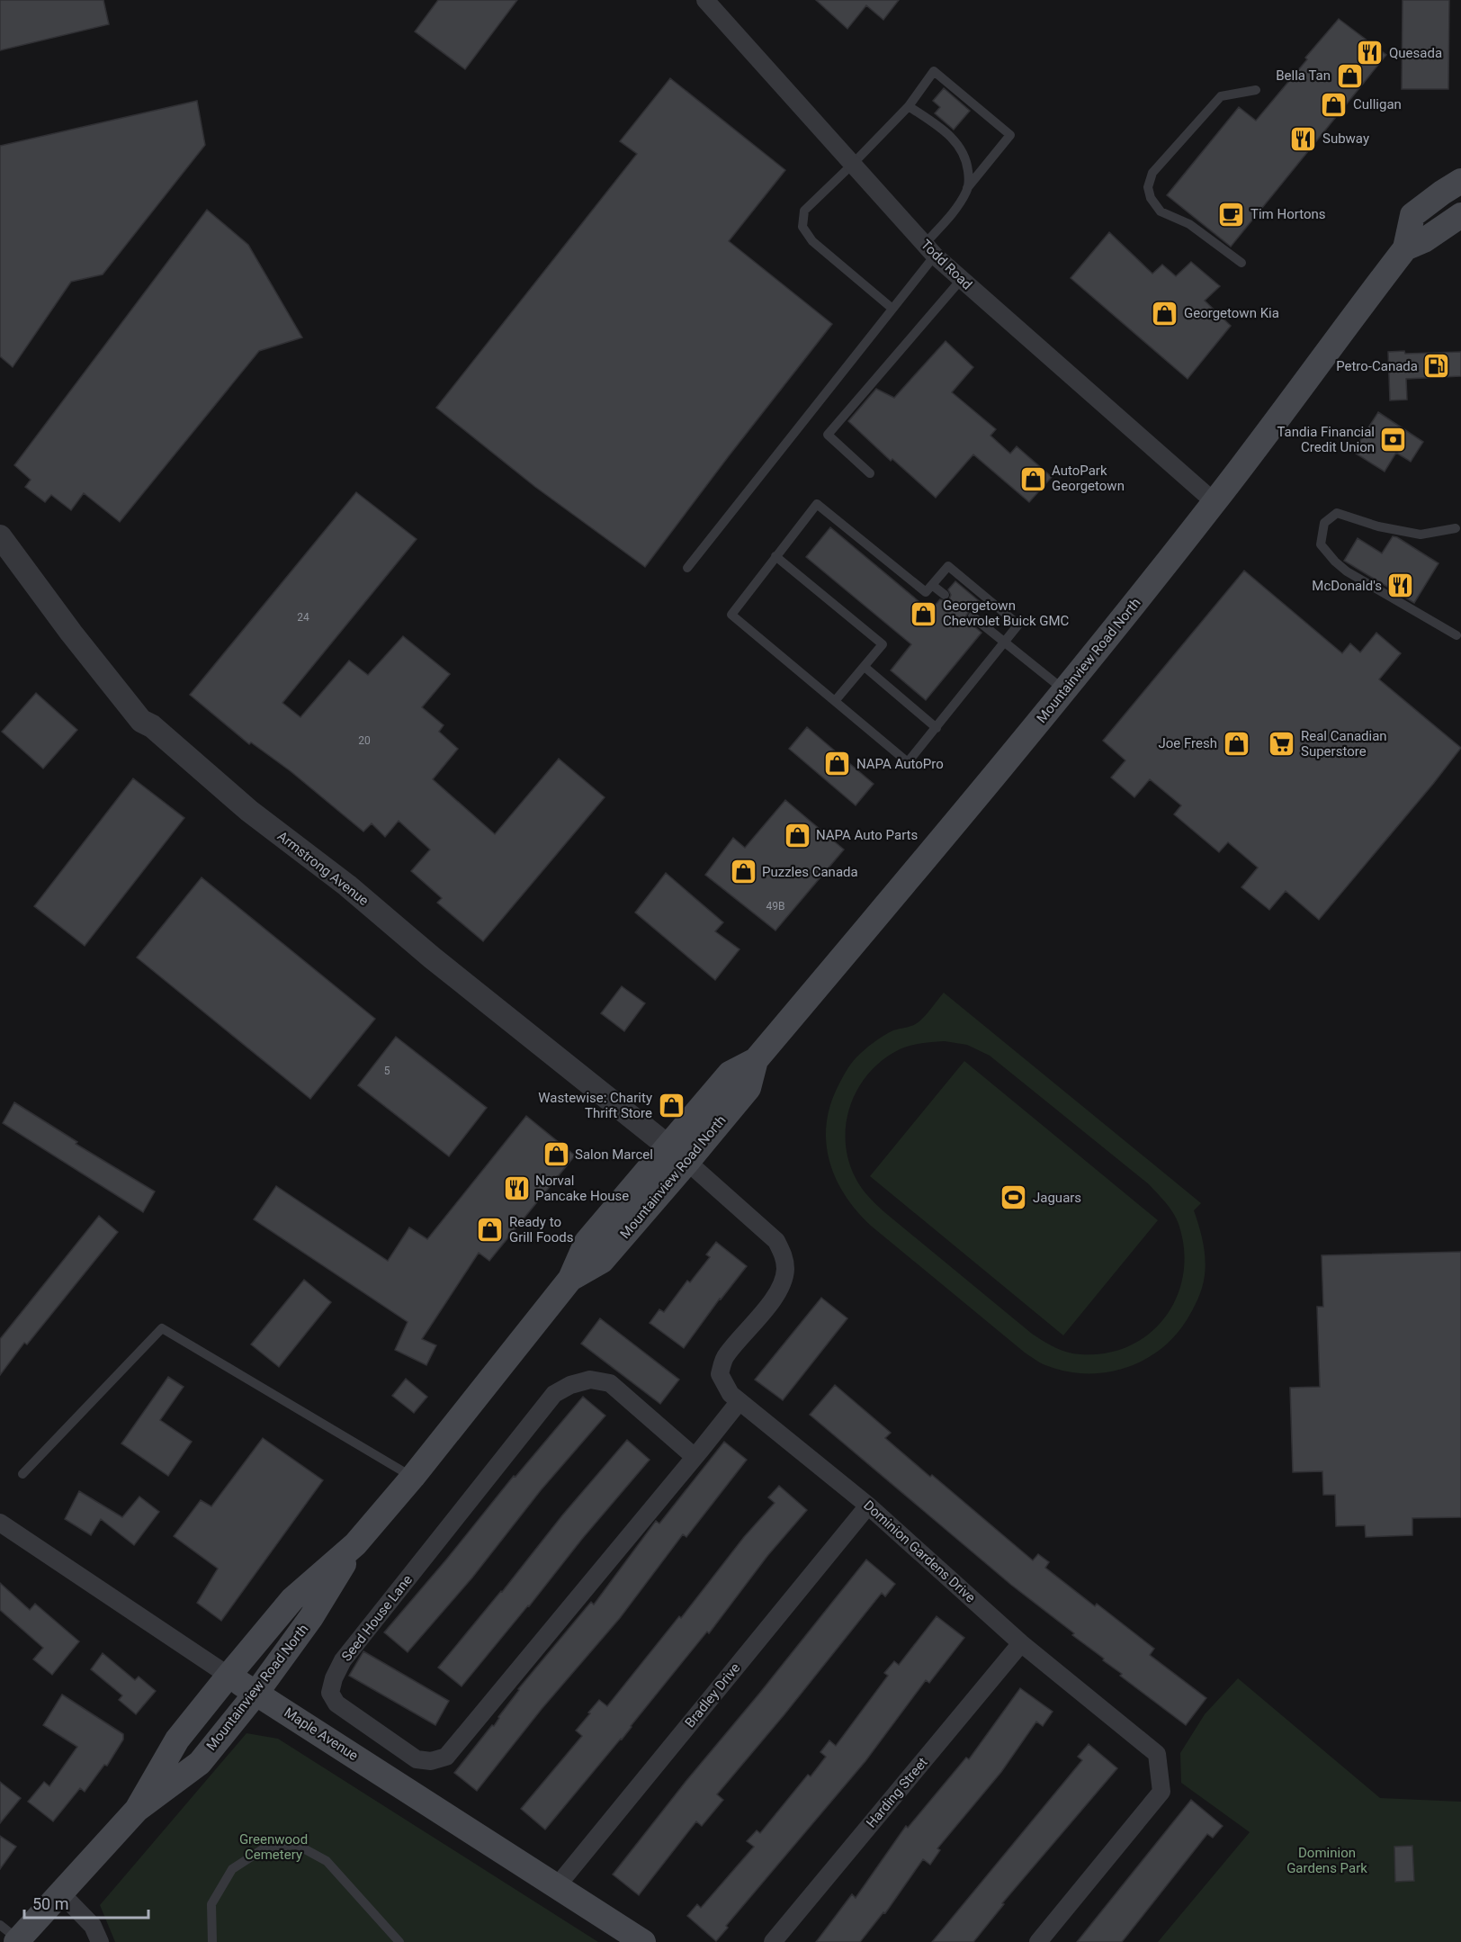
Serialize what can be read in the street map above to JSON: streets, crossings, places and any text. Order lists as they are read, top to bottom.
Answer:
{
  "streets": {
    "main road": ["Mountainview Road North", "Maple Avenue"],
    "street": [
      "Todd Road",
      "Armstrong Avenue",
      "Dominion Gardens Drive",
      "Seed House Lane",
      "Bradley Drive",
      "Harding Street"
    ]
  },
  "crossings": [
    ["Todd Road", "Mountainview Road North"],
    ["Mountainview Road North", "Armstrong Avenue"],
    ["Mountainview Road North", "Dominion Gardens Drive"],
    ["Mountainview Road North", "Maple Avenue"],
    ["Armstrong Avenue", "Dominion Gardens Drive"],
    ["Dominion Gardens Drive", "Seed House Lane"],
    ["Dominion Gardens Drive", "Bradley Drive"],
    ["Dominion Gardens Drive", "Harding Street"],
    ["Bradley Drive", "Maple Avenue"]
  ],
  "parks": ["Greenwood Cemetery", "Dominion Gardens Park"],
  "places": {
    "restaurant": [
      "Quesada",
      "Subway",
      "McDonald's",
      "Norval Pancake House"
    ],
    "shop": [
      "Bella Tan",
      "Culligan",
      "Georgetown Kia",
      "AutoPark Georgetown",
      "Georgetown Chevrolet Buick GMC",
      "Joe Fresh",
      "NAPA AutoPro",
      "NAPA Auto Parts",
      "Puzzles Canada",
      "Wastewise: Charity Thrift Store",
      "Salon Marcel",
      "Ready to Grill Foods"
    ],
    "cafe": ["Tim Hortons"],
    "fuel station": ["Petro-Canada"],
    "bank": ["Tandia Financial Credit Union"],
    "supermarket": ["Real Canadian Superstore"],
    "sports": ["Jaguars"]
  },
  "house_numbers": [
    "24",
    "20",
    "49B",
    "5"
  ],
  "scale_bar": "50 m"
}
